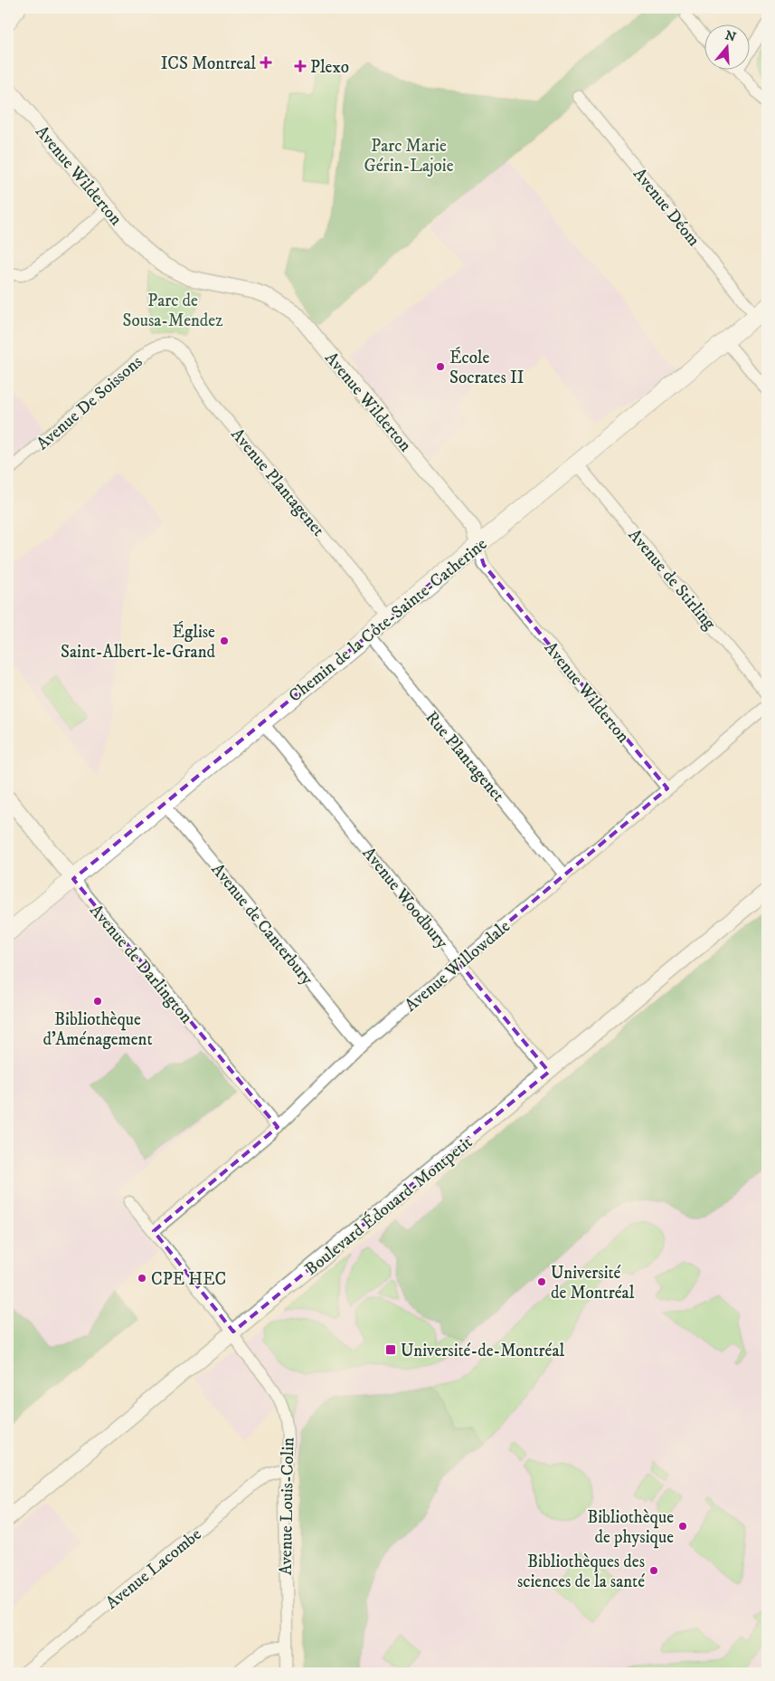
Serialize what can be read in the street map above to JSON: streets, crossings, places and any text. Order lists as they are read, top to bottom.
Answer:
{
  "streets": {
    "main road": ["Chemin de la Côte-Sainte-Catherine"],
    "street": [
      "Avenue Wilderton",
      "Avenue Déom",
      "Avenue De Soissons",
      "Avenue Plantagenet",
      "Avenue de Stirling",
      "Rue Plantagenet",
      "Avenue Woodbury",
      "Avenue de Canterbury",
      "Avenue de Darlington",
      "Avenue Willowdale",
      "Boulevard Édouard-Montpetit",
      "Avenue Louis-Colin",
      "Avenue Lacombe"
    ]
  },
  "crossings": [
    ["Avenue Wilderton", "Chemin de la Côte-Sainte-Catherine"],
    ["Avenue Wilderton", "Avenue Willowdale"],
    ["Avenue Déom", "Chemin de la Côte-Sainte-Catherine"],
    ["Avenue De Soissons", "Avenue Plantagenet"],
    ["Avenue Plantagenet", "Chemin de la Côte-Sainte-Catherine"],
    ["Avenue de Stirling", "Chemin de la Côte-Sainte-Catherine"],
    ["Chemin de la Côte-Sainte-Catherine", "Rue Plantagenet"],
    ["Chemin de la Côte-Sainte-Catherine", "Avenue Woodbury"],
    ["Chemin de la Côte-Sainte-Catherine", "Avenue de Canterbury"],
    ["Chemin de la Côte-Sainte-Catherine", "Avenue de Darlington"],
    ["Rue Plantagenet", "Avenue Willowdale"],
    ["Avenue Woodbury", "Avenue Willowdale"],
    ["Avenue Woodbury", "Boulevard Édouard-Montpetit"],
    ["Avenue de Canterbury", "Avenue Willowdale"],
    ["Avenue de Darlington", "Avenue Willowdale"],
    ["Avenue Willowdale", "Avenue Louis-Colin"],
    ["Boulevard Édouard-Montpetit", "Avenue Louis-Colin"],
    ["Avenue Louis-Colin", "Avenue Lacombe"]
  ],
  "parks": ["Parc Marie Gérin-Lajoie", "Parc de Sousa-Mendez"],
  "places": {
    "health": ["ICS Montreal", "Plexo"],
    "other": [
      "École Socrates II",
      "Église Saint-Albert-le-Grand",
      "Bibliothèque d'Aménagement",
      "CPE HEC",
      "Université de Montréal",
      "Bibliothèque de physique",
      "Bibliothèques des sciences de la santé"
    ],
    "transit": ["Université-de-Montréal"]
  },
  "north": "top"
}
